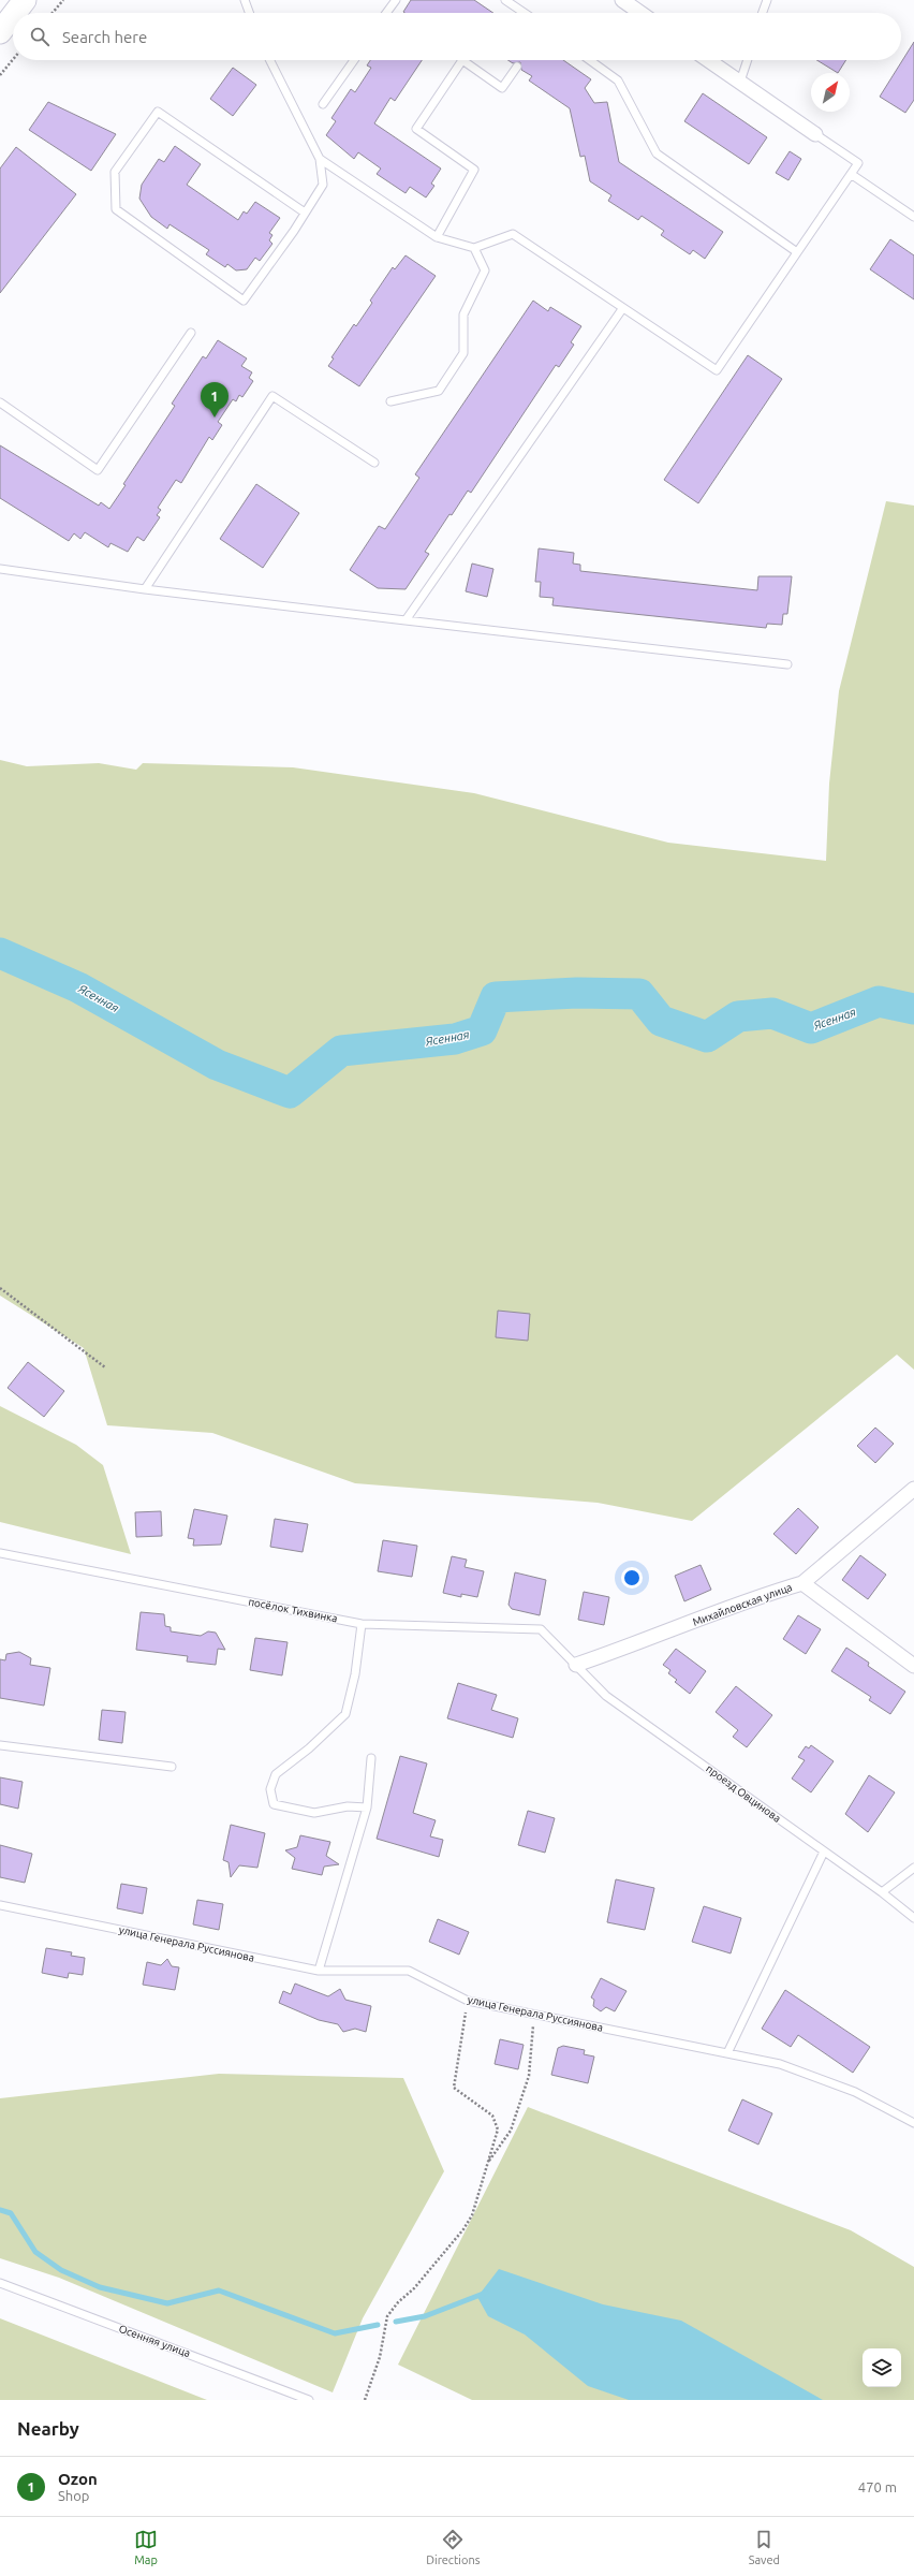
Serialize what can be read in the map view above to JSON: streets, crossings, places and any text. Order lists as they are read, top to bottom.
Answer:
{
  "streets": {
    "street": ["Михайловская улица"],
    "lane": [
      "посёлок Тихвинка",
      "проезд Овцинова",
      "улица Генерала Руссиянова",
      "Осенняя улица"
    ]
  },
  "crossings": [
    ["Михайловская улица", "посёлок Тихвинка"],
    ["Михайловская улица", "проезд Овцинова"],
    ["посёлок Тихвинка", "проезд Овцинова"]
  ],
  "water": ["Ясенная"],
  "north": "top right",
  "page": {
    "search": "Search here",
    "pins": "1",
    "heading": "Nearby",
    "list": [
      {
        "mark": "1",
        "name": "Ozon",
        "note": "Shop",
        "value": "470 m"
      }
    ],
    "nav": ["Map", "Directions", "Saved"]
  }
}
